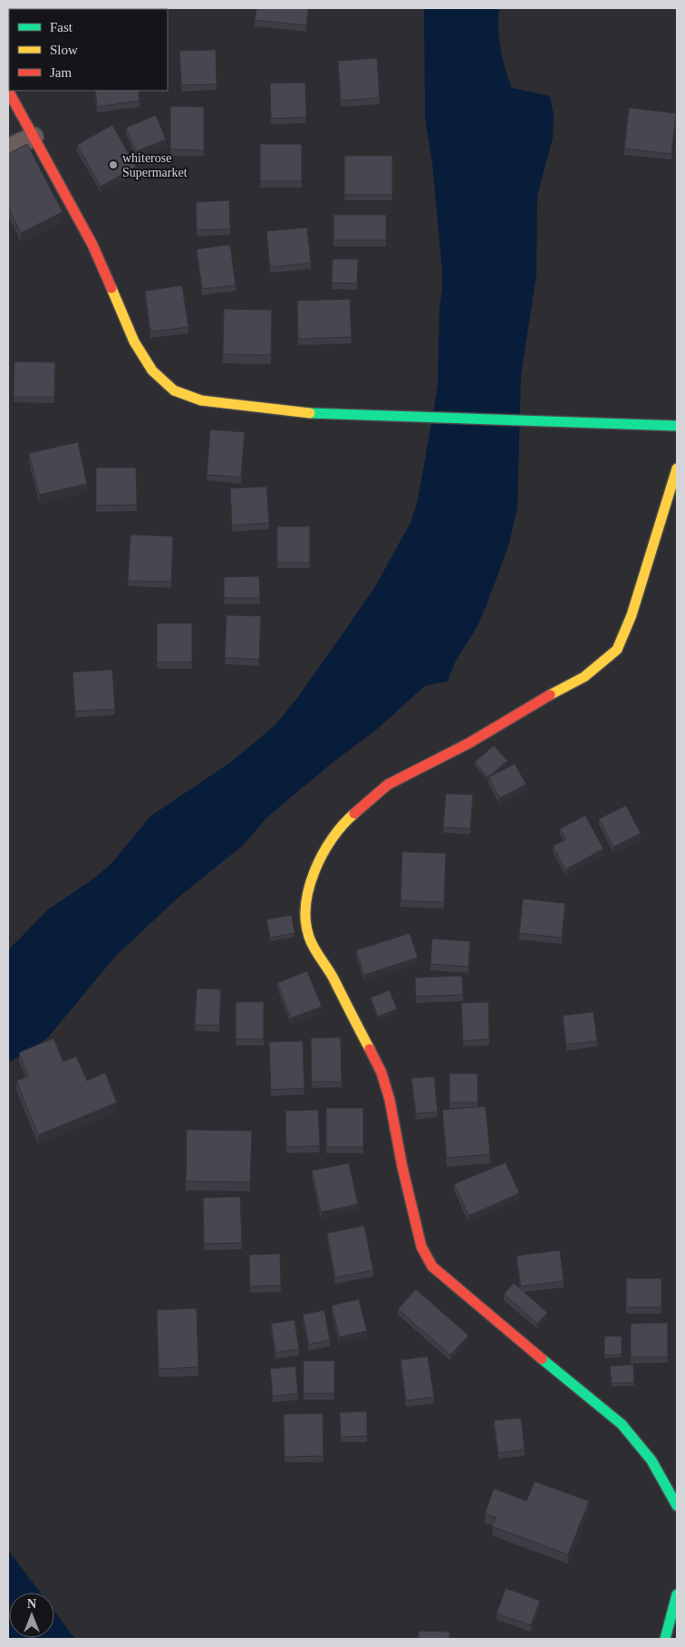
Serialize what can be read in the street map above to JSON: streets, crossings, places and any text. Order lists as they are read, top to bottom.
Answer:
{
  "places": ["whiterose Supermarket"],
  "legend": ["Fast", "Slow", "Jam"],
  "north": "top"
}
